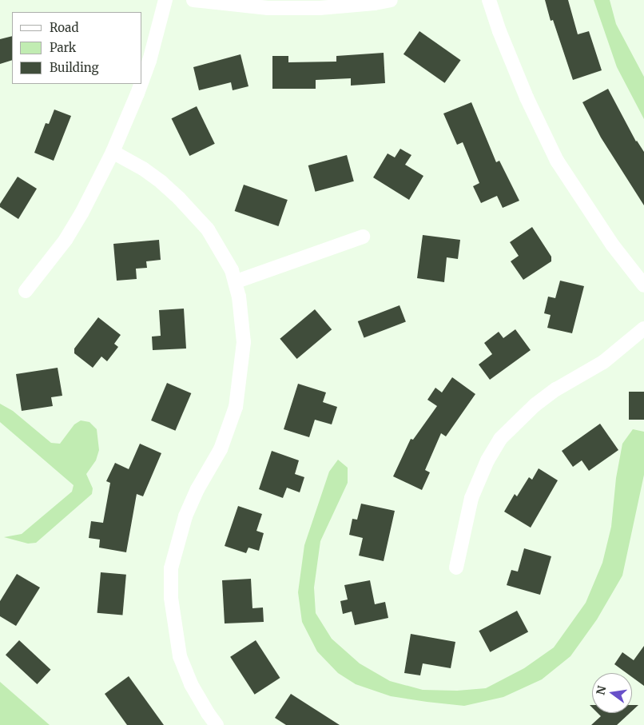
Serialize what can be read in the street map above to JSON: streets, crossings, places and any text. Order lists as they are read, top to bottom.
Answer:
{
  "legend": ["Road", "Park", "Building"],
  "north": "left"
}
